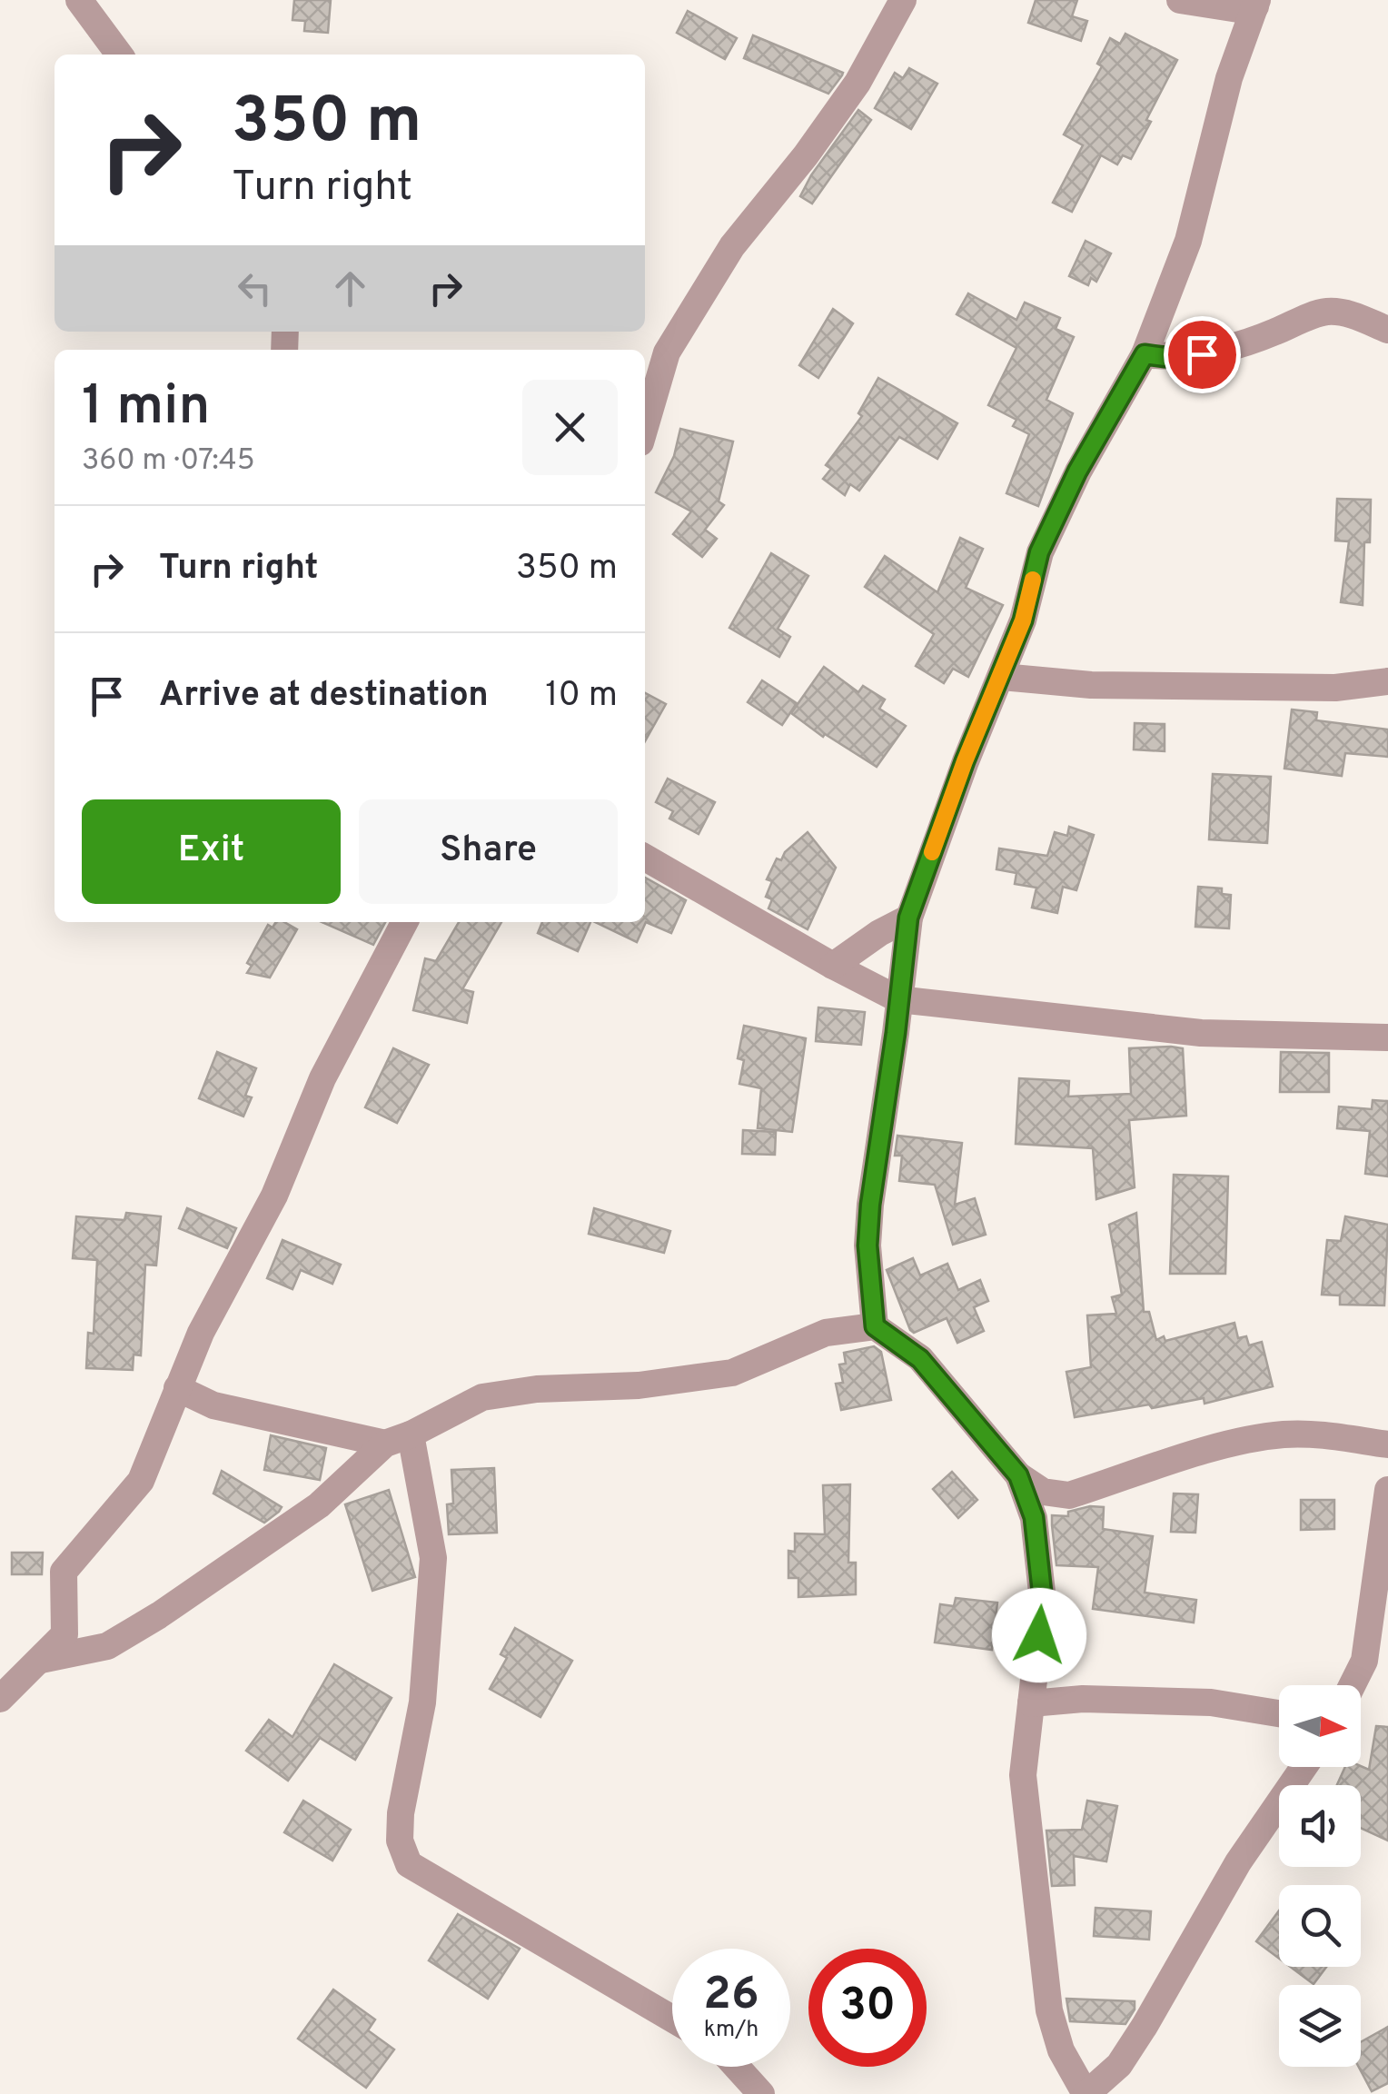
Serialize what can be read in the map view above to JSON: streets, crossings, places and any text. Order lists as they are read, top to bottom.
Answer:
{
  "north": "right",
  "page": {
    "turn": ["350 m", "Turn right"],
    "heading": ["1 min", "360 m · 07:45"],
    "list": [
      {
        "name": "Turn right",
        "value": "350 m"
      },
      {
        "name": "Arrive at destination",
        "value": "10 m"
      }
    ],
    "buttons": ["Exit", "Share"],
    "speed": "26 km/h",
    "limit": "30"
  }
}
